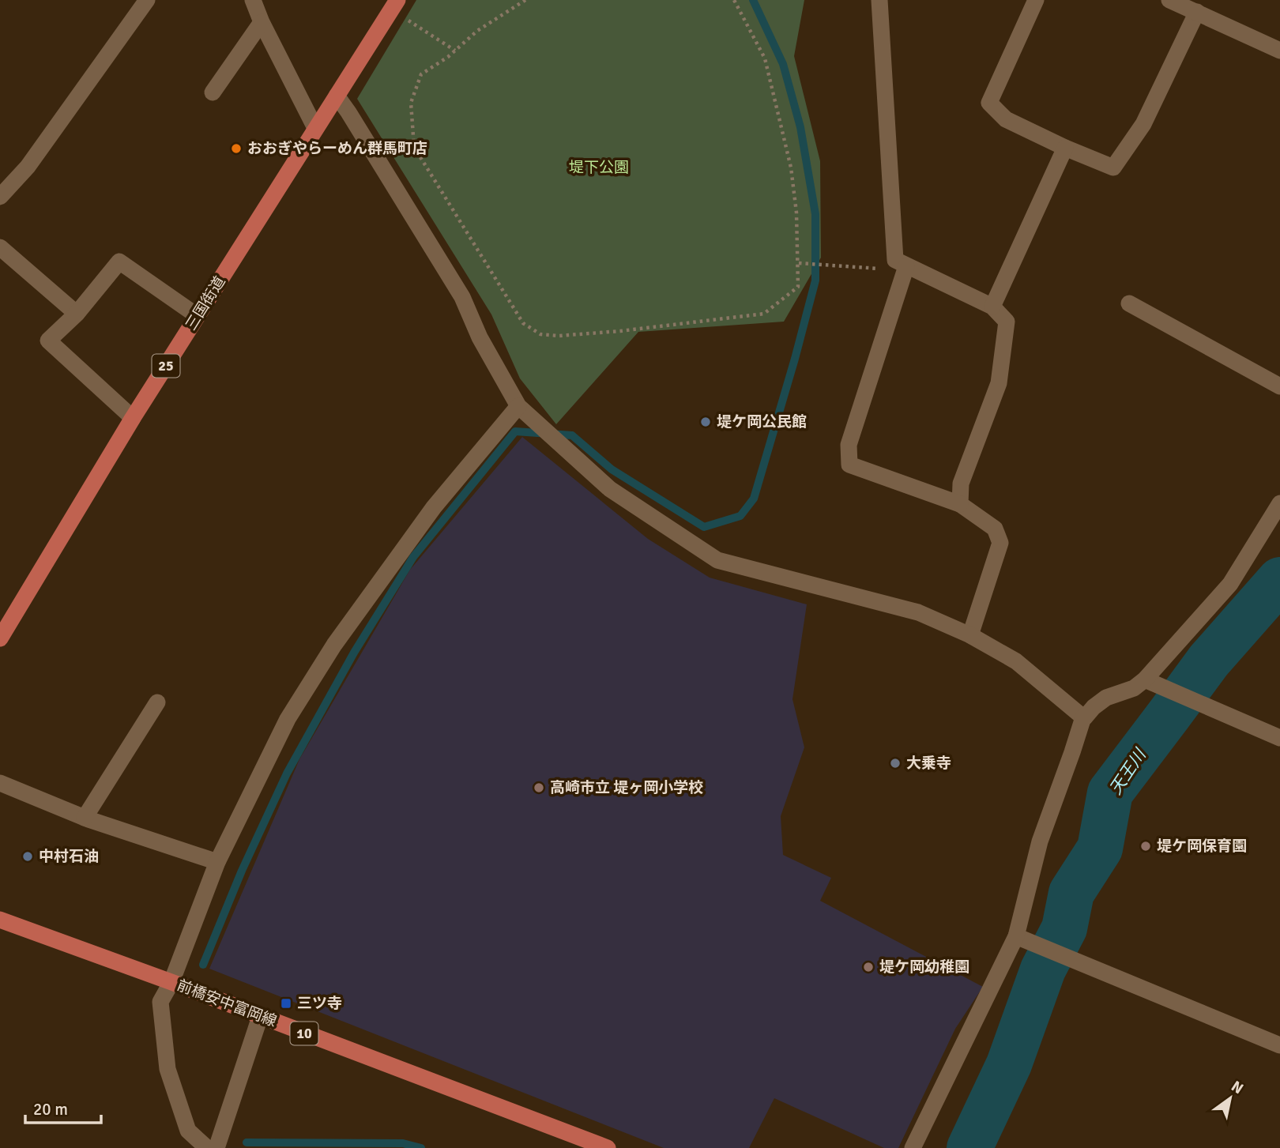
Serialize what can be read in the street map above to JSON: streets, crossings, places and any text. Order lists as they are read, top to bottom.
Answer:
{
  "streets": {
    "main road": [
      "三国街道",
      "25",
      "前橋安中富岡線",
      "10"
    ]
  },
  "water": ["天王川"],
  "parks": ["堤下公園"],
  "places": {
    "other": [
      "おおぎやらーめん群馬町店",
      "堤ケ岡公民館",
      "大乗寺",
      "高崎市立 堤ヶ岡小学校",
      "堤ケ岡保育園",
      "中村石油",
      "堤ケ岡幼稚園"
    ],
    "transit": ["三ツ寺"]
  },
  "scale_bar": "20 m",
  "north": "top right"
}
